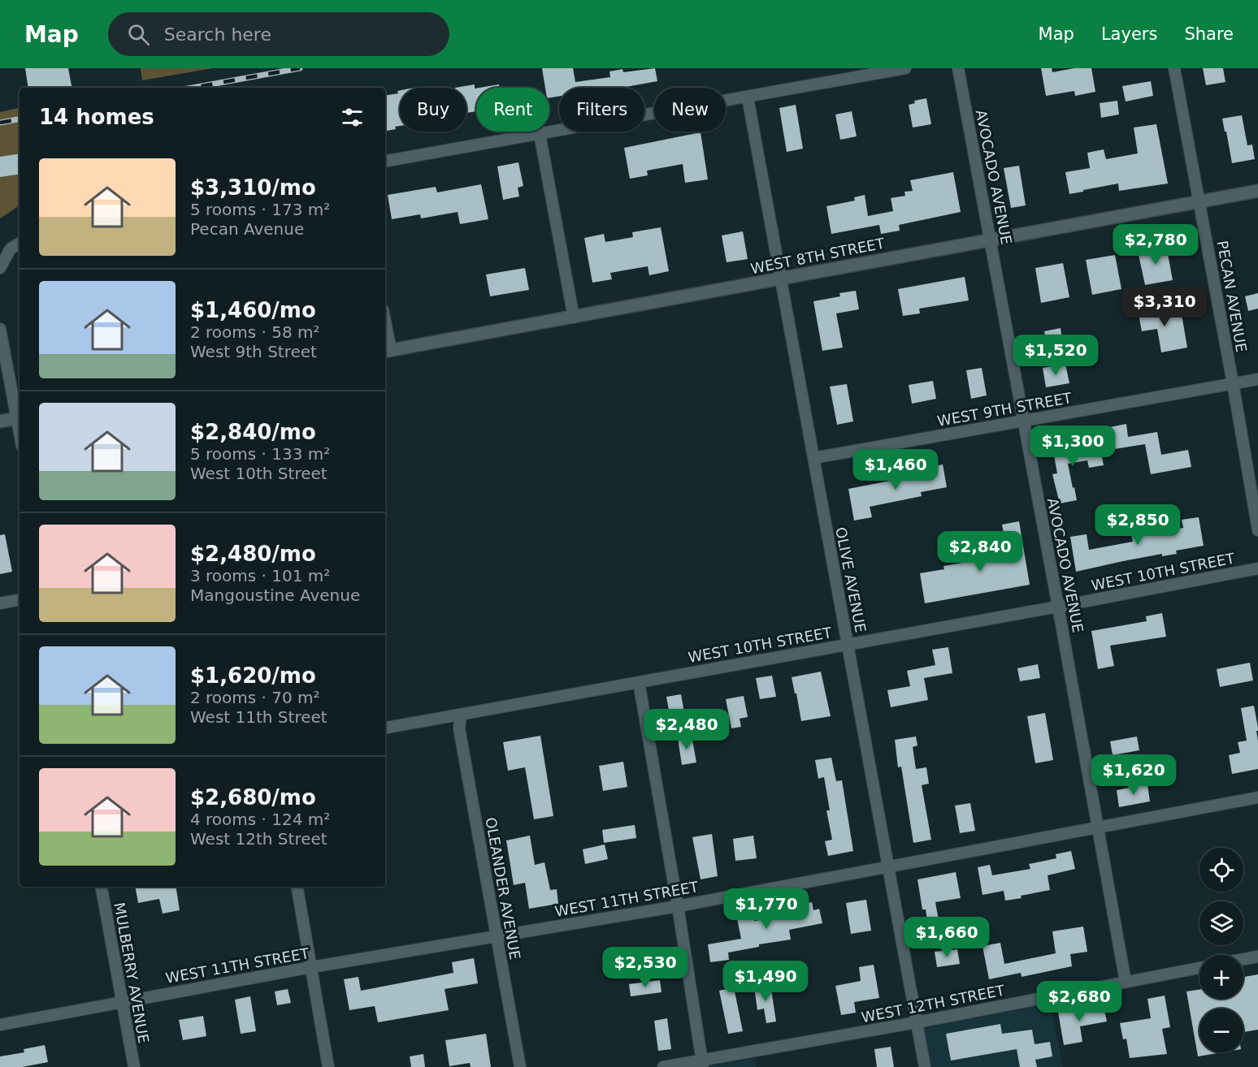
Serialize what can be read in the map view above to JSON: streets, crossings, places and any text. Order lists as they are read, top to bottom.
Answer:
{
  "streets": {
    "street": [
      "AVOCADO AVENUE",
      "WEST 8TH STREET",
      "PECAN AVENUE",
      "WEST 9TH STREET",
      "WEST 10TH STREET",
      "OLIVE AVENUE",
      "OLEANDER AVENUE",
      "WEST 11TH STREET",
      "MULBERRY AVENUE",
      "WEST 12TH STREET"
    ]
  },
  "crossings": [
    ["AVOCADO AVENUE", "WEST 8TH STREET"],
    ["AVOCADO AVENUE", "WEST 9TH STREET"],
    ["AVOCADO AVENUE", "WEST 10TH STREET"],
    ["AVOCADO AVENUE", "WEST 11TH STREET"],
    ["AVOCADO AVENUE", "WEST 12TH STREET"],
    ["WEST 8TH STREET", "PECAN AVENUE"],
    ["WEST 8TH STREET", "OLIVE AVENUE"],
    ["PECAN AVENUE", "WEST 9TH STREET"],
    ["WEST 9TH STREET", "OLIVE AVENUE"],
    ["WEST 10TH STREET", "OLIVE AVENUE"],
    ["WEST 10TH STREET", "OLEANDER AVENUE"],
    ["OLIVE AVENUE", "WEST 11TH STREET"],
    ["OLIVE AVENUE", "WEST 12TH STREET"],
    ["OLEANDER AVENUE", "WEST 11TH STREET"],
    ["WEST 11TH STREET", "MULBERRY AVENUE"]
  ],
  "page": {
    "header": "Map",
    "search": "Search here",
    "nav": ["Map", "Layers", "Share"],
    "chip": [
      "Buy",
      "Rent",
      "Filters",
      "New"
    ],
    "heading": "14 homes",
    "list": [
      {
        "name": "$3,310/mo",
        "note": "5 rooms · 173 m² · Pecan Avenue"
      },
      {
        "name": "$1,460/mo",
        "note": "2 rooms · 58 m² · West 9th Street"
      },
      {
        "name": "$2,840/mo",
        "note": "5 rooms · 133 m² · West 10th Street"
      },
      {
        "name": "$2,480/mo",
        "note": "3 rooms · 101 m² · Mangoustine Avenue"
      },
      {
        "name": "$1,620/mo",
        "note": "2 rooms · 70 m² · West 11th Street"
      },
      {
        "name": "$2,680/mo",
        "note": "4 rooms · 124 m² · West 12th Street"
      }
    ],
    "price": [
      "$2,780",
      "$3,310",
      "$1,520",
      "$1,300",
      "$1,460",
      "$2,850",
      "$2,840",
      "$2,480",
      "$1,620",
      "$1,770",
      "$1,660",
      "$2,530",
      "$1,490",
      "$2,680"
    ],
    "map_buttons": ["+", "−"]
  }
}
